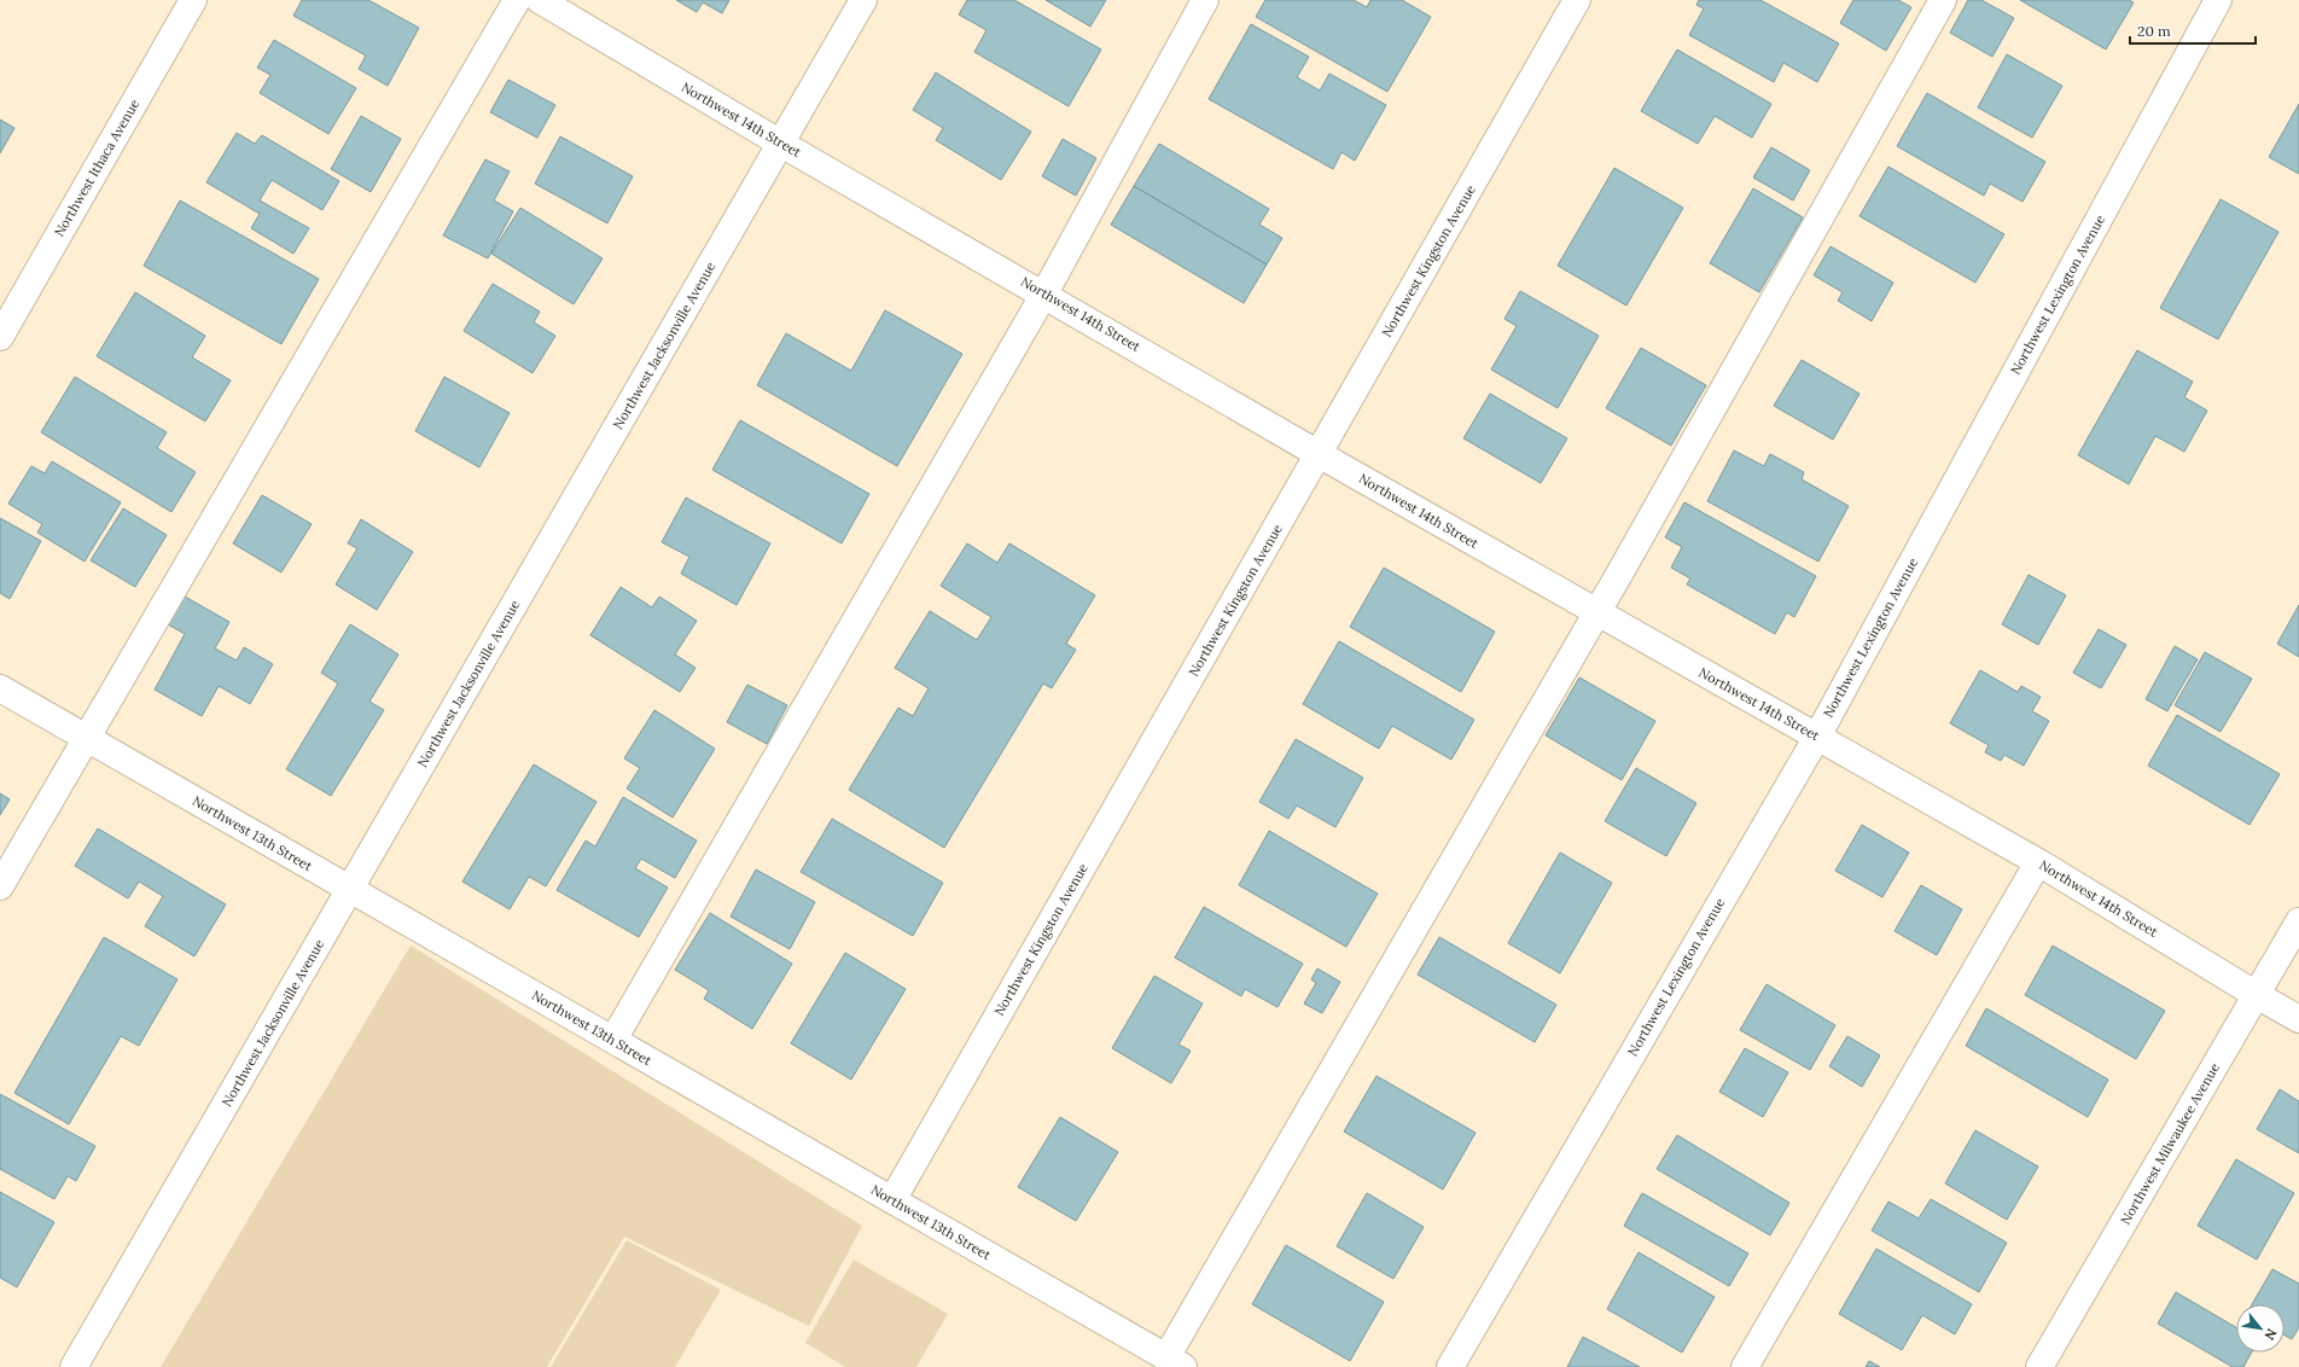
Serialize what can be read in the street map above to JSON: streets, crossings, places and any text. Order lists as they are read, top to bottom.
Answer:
{
  "streets": {
    "street": [
      "Northwest 14th Street",
      "Northwest Ithaca Avenue",
      "Northwest Kingston Avenue",
      "Northwest Lexington Avenue",
      "Northwest Jacksonville Avenue",
      "Northwest 13th Street",
      "Northwest Milwaukee Avenue"
    ]
  },
  "crossings": [
    ["Northwest 14th Street", "Northwest Kingston Avenue"],
    ["Northwest 14th Street", "Northwest Lexington Avenue"],
    ["Northwest 14th Street", "Northwest Jacksonville Avenue"],
    ["Northwest 14th Street", "Northwest Milwaukee Avenue"],
    ["Northwest Kingston Avenue", "Northwest 13th Street"],
    ["Northwest Jacksonville Avenue", "Northwest 13th Street"]
  ],
  "scale_bar": "20 m",
  "north": "bottom right"
}
